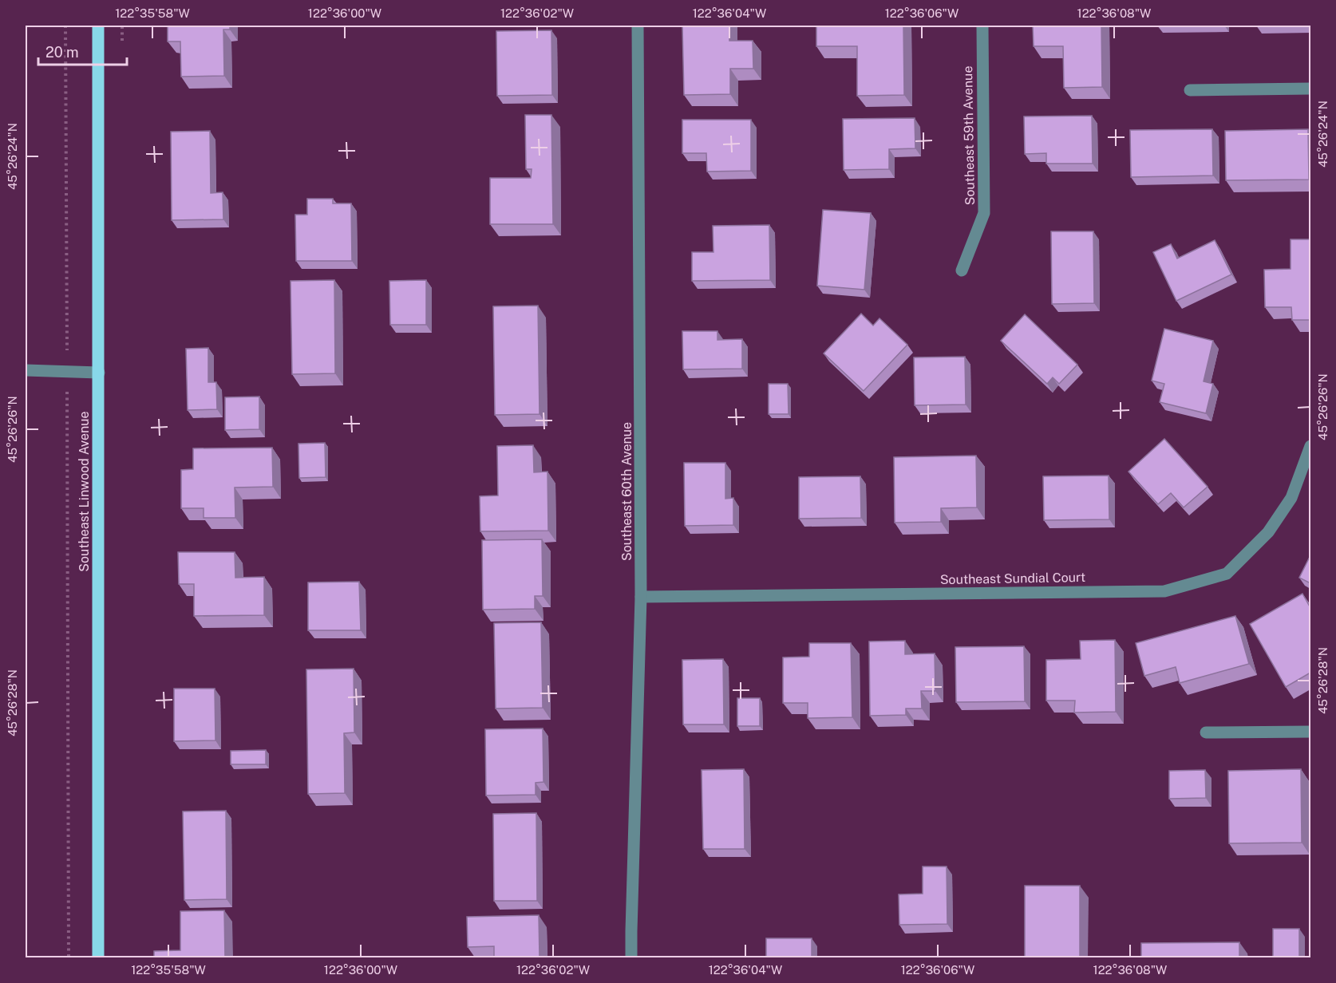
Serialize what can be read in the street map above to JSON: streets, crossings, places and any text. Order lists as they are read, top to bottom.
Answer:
{
  "streets": {
    "main road": ["Southeast Linwood Avenue"],
    "street": ["Southeast 59th Avenue", "Southeast 60th Avenue", "Southeast Sundial Court"]
  },
  "crossings": [
    ["Southeast 60th Avenue", "Southeast Sundial Court"]
  ],
  "scale_bar": "20 m",
  "coordinates": [
    "122°35'58\"W",
    "122°36'00\"W",
    "122°36'02\"W",
    "122°36'04\"W",
    "122°36'06\"W",
    "122°36'08\"W",
    "45°26'24\"N",
    "45°26'26\"N",
    "45°26'28\"N"
  ]
}
